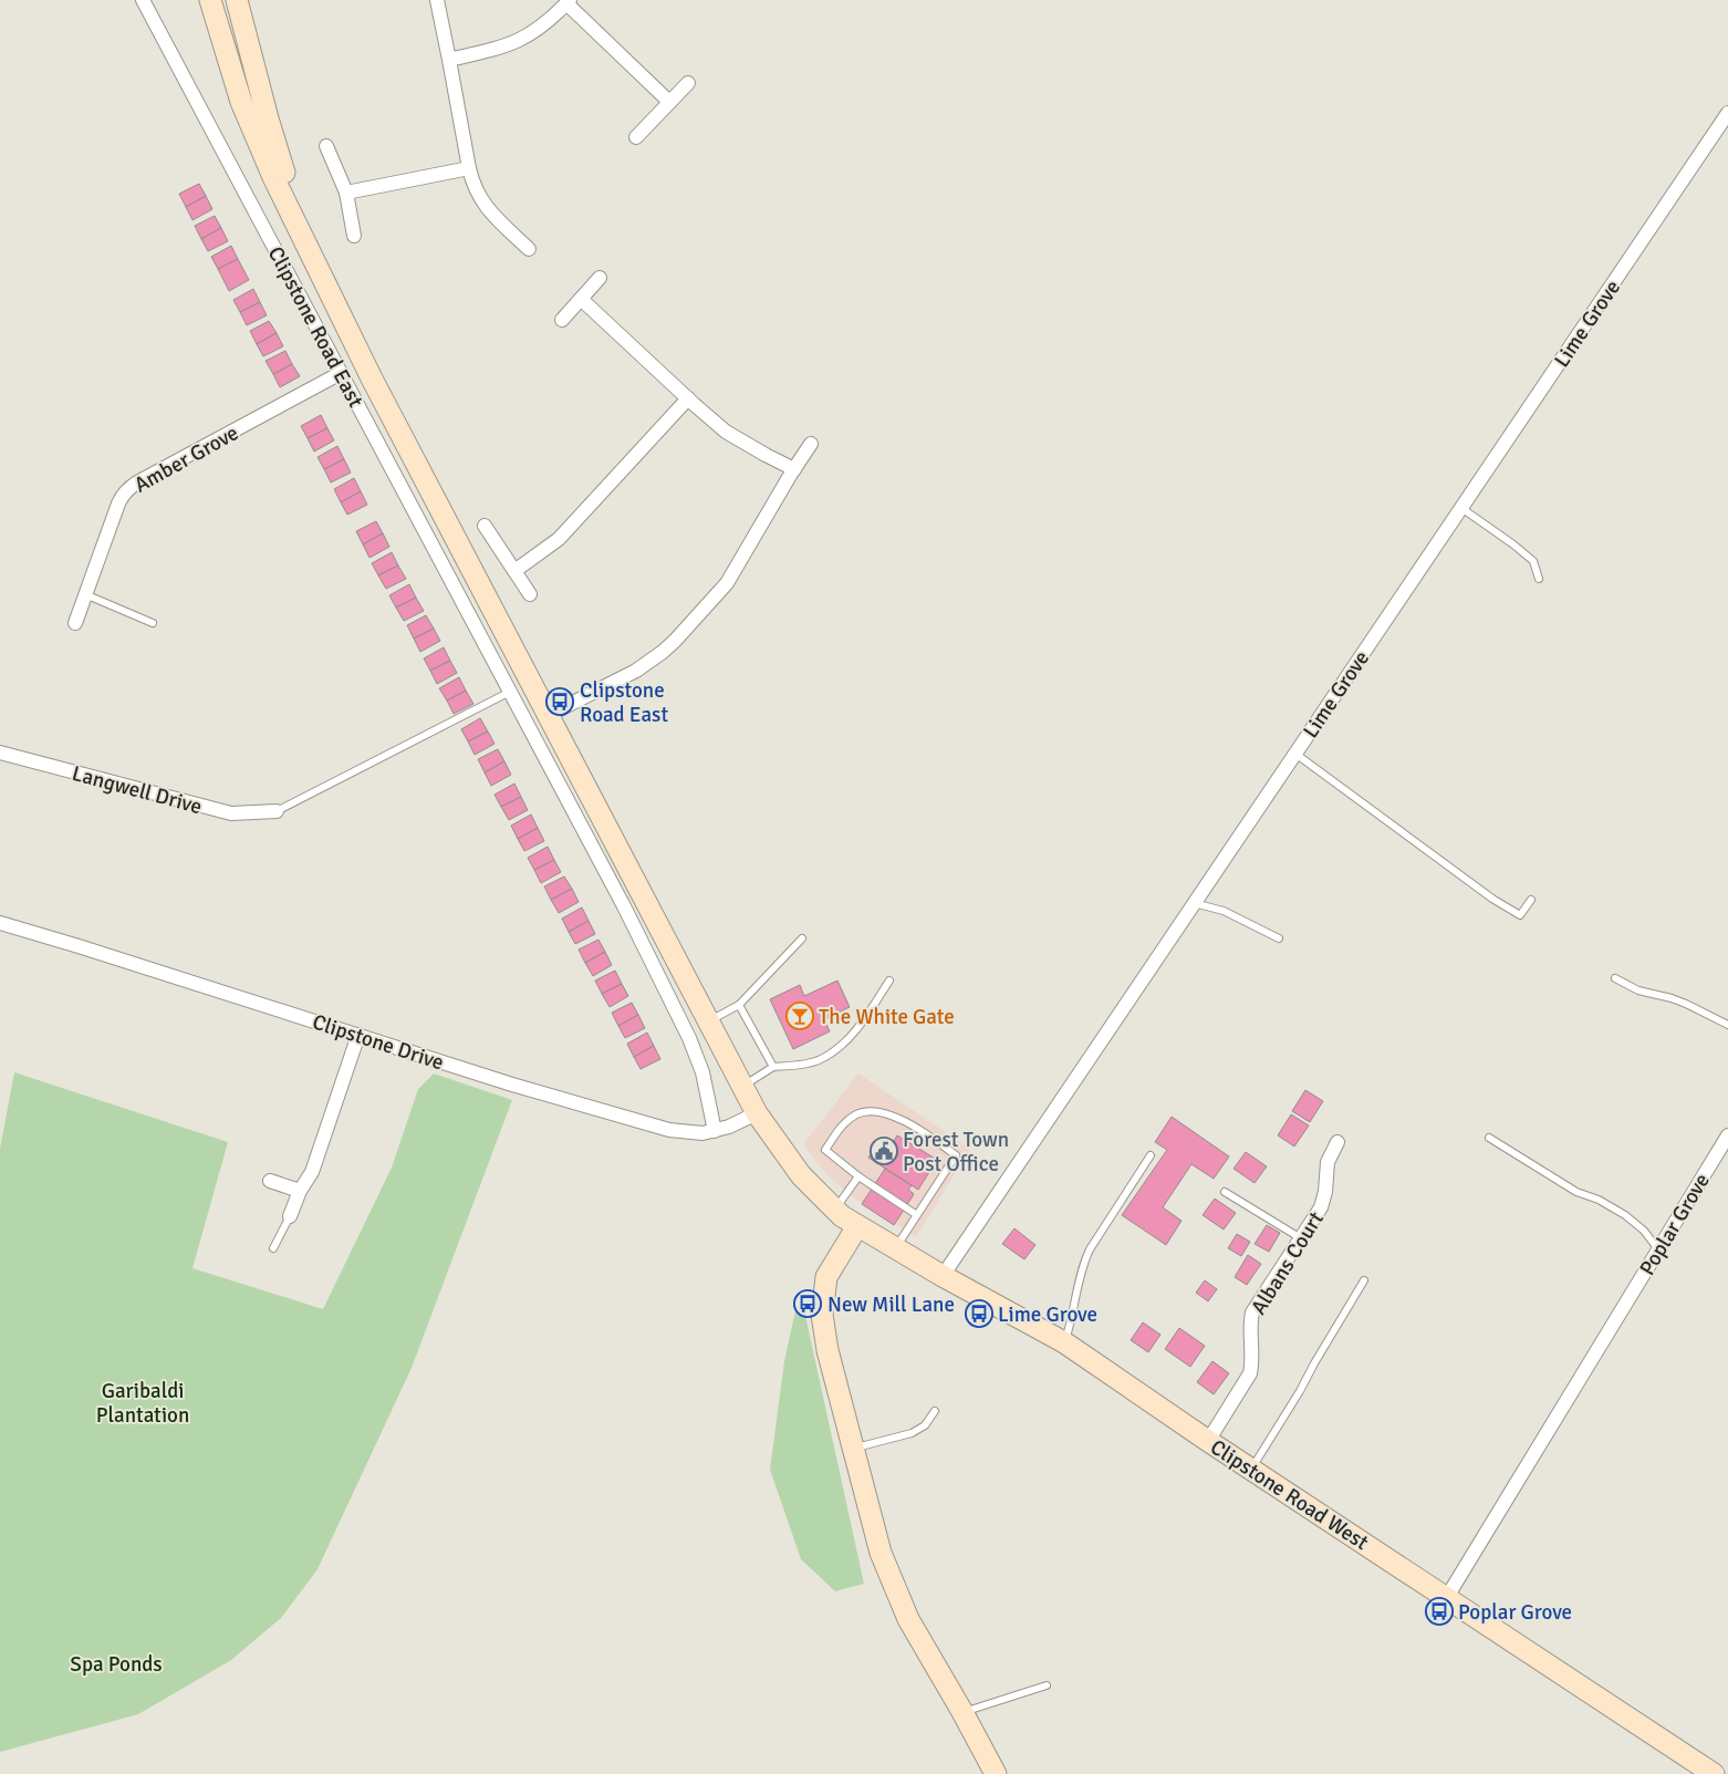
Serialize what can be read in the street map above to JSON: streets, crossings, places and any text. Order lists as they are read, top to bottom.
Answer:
{
  "streets": {
    "main road": ["Clipstone Road East", "Clipstone Road West"],
    "street": [
      "Lime Grove",
      "Amber Grove",
      "Langwell Drive",
      "Clipstone Drive",
      "Poplar Grove",
      "Albans Court"
    ]
  },
  "crossings": [
    ["Lime Grove", "Clipstone Road West"],
    ["Clipstone Road East", "Amber Grove"],
    ["Clipstone Road East", "Clipstone Drive"],
    ["Clipstone Road East", "Clipstone Road West"],
    ["Poplar Grove", "Clipstone Road West"],
    ["Albans Court", "Clipstone Road West"]
  ],
  "parks": ["Garibaldi Plantation", "Spa Ponds"],
  "places": {
    "bus stop": [
      "Clipstone Road East",
      "New Mill Lane",
      "Lime Grove",
      "Poplar Grove"
    ],
    "bar": ["The White Gate"],
    "public building": ["Forest Town Post Office"]
  }
}
